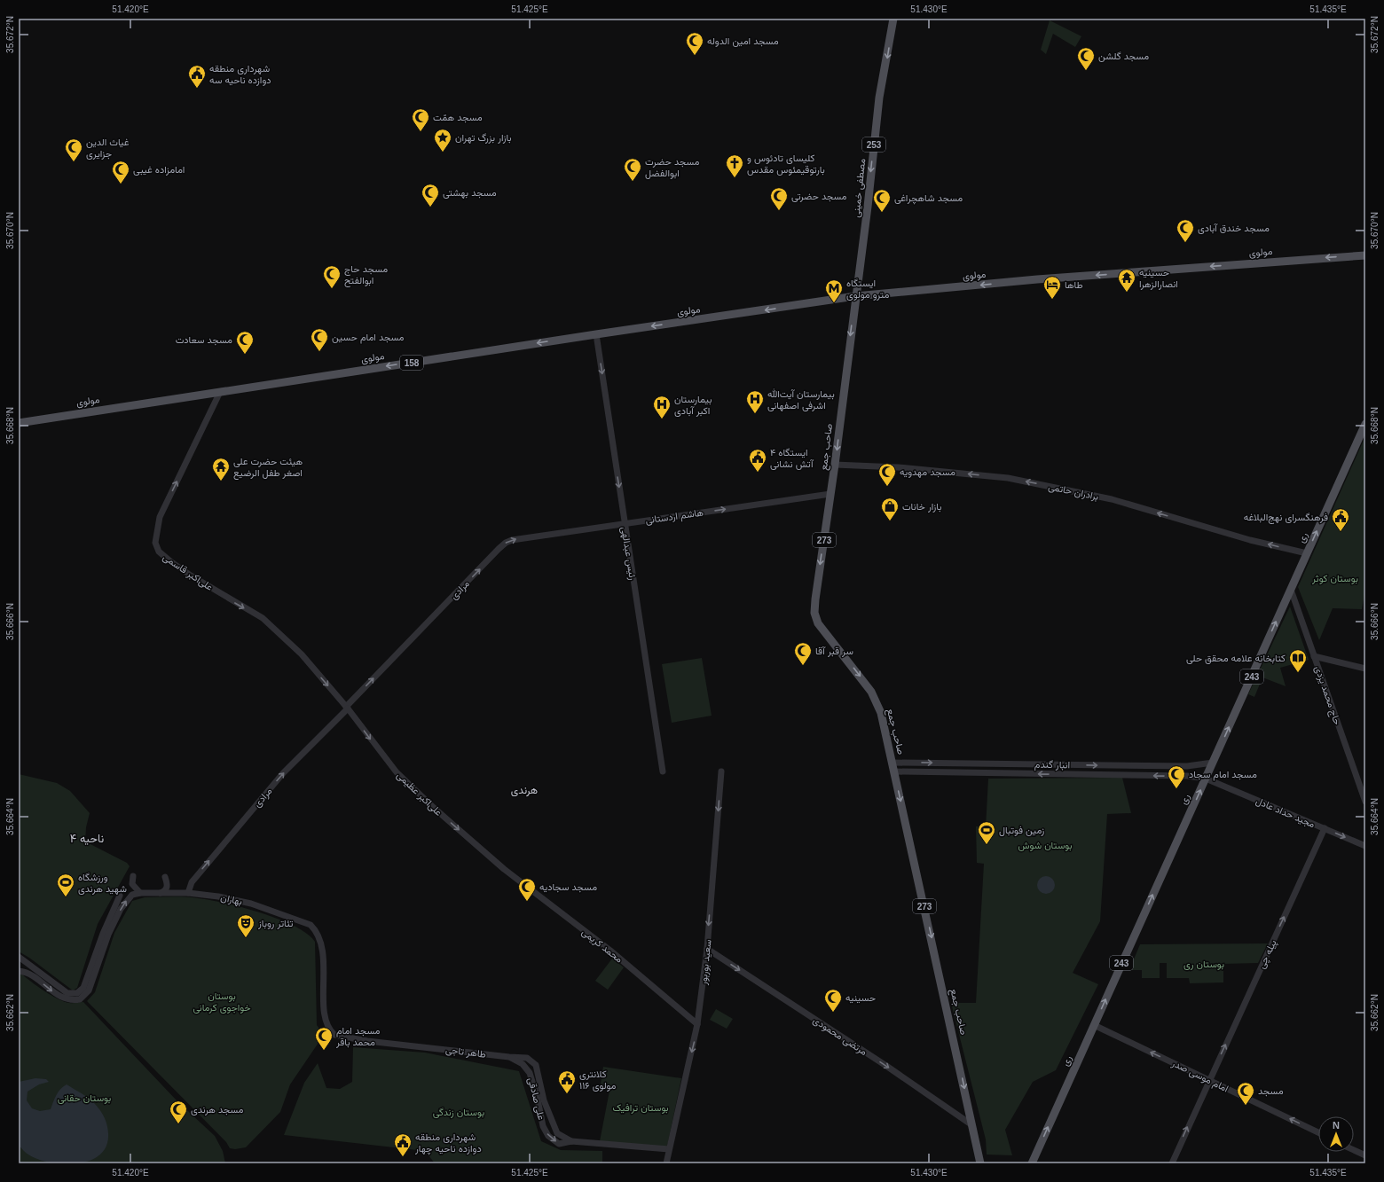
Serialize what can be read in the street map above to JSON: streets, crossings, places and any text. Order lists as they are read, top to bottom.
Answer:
{
  "streets": {
    "main road": [
      "253",
      "مصطفی خمینی",
      "مولوی",
      "158",
      "صاحب جمع",
      "ری",
      "273",
      "243"
    ],
    "street": [
      "برادران حاتمی",
      "هاشم اردستانی",
      "رئیس عبدالهی",
      "علی‌اکبر قاسمی",
      "مرادی",
      "حاج محمد یزدی",
      "انبار گندم",
      "علی‌اکبر عظیمی",
      "مجید حداد عادل",
      "بهاران",
      "محمد کریمی",
      "پیله چی",
      "سعید بوربور",
      "مرتضی محمودی",
      "طاهر تاجی",
      "امام موسی صدر",
      "علی صادقی"
    ]
  },
  "crossings": [
    ["مصطفی خمینی", "مولوی"],
    ["مصطفی خمینی", "صاحب جمع"],
    ["مولوی", "صاحب جمع"],
    ["مولوی", "رئیس عبدالهی"],
    ["مولوی", "علی‌اکبر قاسمی"],
    ["صاحب جمع", "برادران حاتمی"],
    ["صاحب جمع", "هاشم اردستانی"],
    ["صاحب جمع", "انبار گندم"],
    ["صاحب جمع", "مرتضی محمودی"],
    ["برادران حاتمی", "ری"],
    ["هاشم اردستانی", "رئیس عبدالهی"],
    ["هاشم اردستانی", "مرادی"],
    ["ری", "حاج محمد یزدی"],
    ["ری", "انبار گندم"],
    ["ری", "مجید حداد عادل"],
    ["ری", "امام موسی صدر"],
    ["علی‌اکبر قاسمی", "مرادی"],
    ["علی‌اکبر قاسمی", "علی‌اکبر عظیمی"],
    ["مرادی", "علی‌اکبر عظیمی"],
    ["مرادی", "بهاران"],
    ["انبار گندم", "مجید حداد عادل"],
    ["علی‌اکبر عظیمی", "محمد کریمی"],
    ["مجید حداد عادل", "پیله چی"],
    ["بهاران", "طاهر تاجی"],
    ["محمد کریمی", "سعید بوربور"],
    ["پیله چی", "امام موسی صدر"],
    ["سعید بوربور", "مرتضی محمودی"],
    ["سعید بوربور", "علی صادقی"],
    ["طاهر تاجی", "علی صادقی"]
  ],
  "one_way": [
    "مصطفی خمینی",
    "مولوی",
    "صاحب جمع",
    "برادران حاتمی",
    "هاشم اردستانی",
    "ری",
    "رئیس عبدالهی",
    "مرادی",
    "علی‌اکبر عظیمی",
    "پیله چی",
    "سعید بوربور",
    "مرتضی محمودی",
    "امام موسی صدر"
  ],
  "districts": ["هرندی", "ناحیه ۴"],
  "parks": [
    "بوستان کوثر",
    "بوستان شوش",
    "بوستان ری",
    "بوستان خواجوی کرمانی",
    "بوستان حقانی",
    "بوستان ترافیک",
    "بوستان زندگی"
  ],
  "places": {
    "mosque": [
      "مسجد امین الدوله",
      "مسجد گلشن",
      "مسجد همّت",
      "غیاث الدین جزایری",
      "مسجد حضرت ابوالفضل",
      "امامزاده غیبی",
      "مسجد بهشتی",
      "مسجد حضرتی",
      "مسجد شاهچراغی",
      "مسجد خندق آبادی",
      "مسجد حاج ابوالفتح",
      "مسجد امام حسین",
      "مسجد سعادت",
      "مسجد مهدویه",
      "سر قبر آقا",
      "مسجد امام سجاد",
      "مسجد سجادیه",
      "حسینیه",
      "مسجد امام محمد باقر",
      "مسجد",
      "مسجد هرندی"
    ],
    "public building": [
      "شهرداری منطقه دوازده ناحیه سه",
      "ایستگاه ۴ آتش نشانی",
      "فرهنگسرای نهج‌البلاغه",
      "کلانتری ۱۱۶ مولوی",
      "شهرداری منطقه دوازده ناحیه چهار"
    ],
    "place": ["بازار بزرگ تهران"],
    "church": ["کلیسای تادئوس و بارتوقیمئوس مقدس"],
    "temple": ["حسینیه انصارالزهرا", "هیئت حضرت علی اصغر طفل الرضیع"],
    "hotel": ["طاها"],
    "metro station": ["ایستگاه مترو مولوی"],
    "hospital": ["بیمارستان آیت‌الله اشرفی اصفهانی", "بیمارستان اکبر آبادی"],
    "shop": ["بازار خانات"],
    "library": ["کتابخانه علامه محقق حلی"],
    "sports": ["زمین فوتبال", "ورزشگاه شهید هرندی"],
    "theatre": ["تئاتر روباز"]
  },
  "north": "top",
  "coordinates": [
    "51.420°E",
    "51.425°E",
    "51.430°E",
    "51.435°E",
    "35.672°N",
    "35.670°N",
    "35.668°N",
    "35.666°N",
    "35.664°N",
    "35.662°N"
  ]
}
